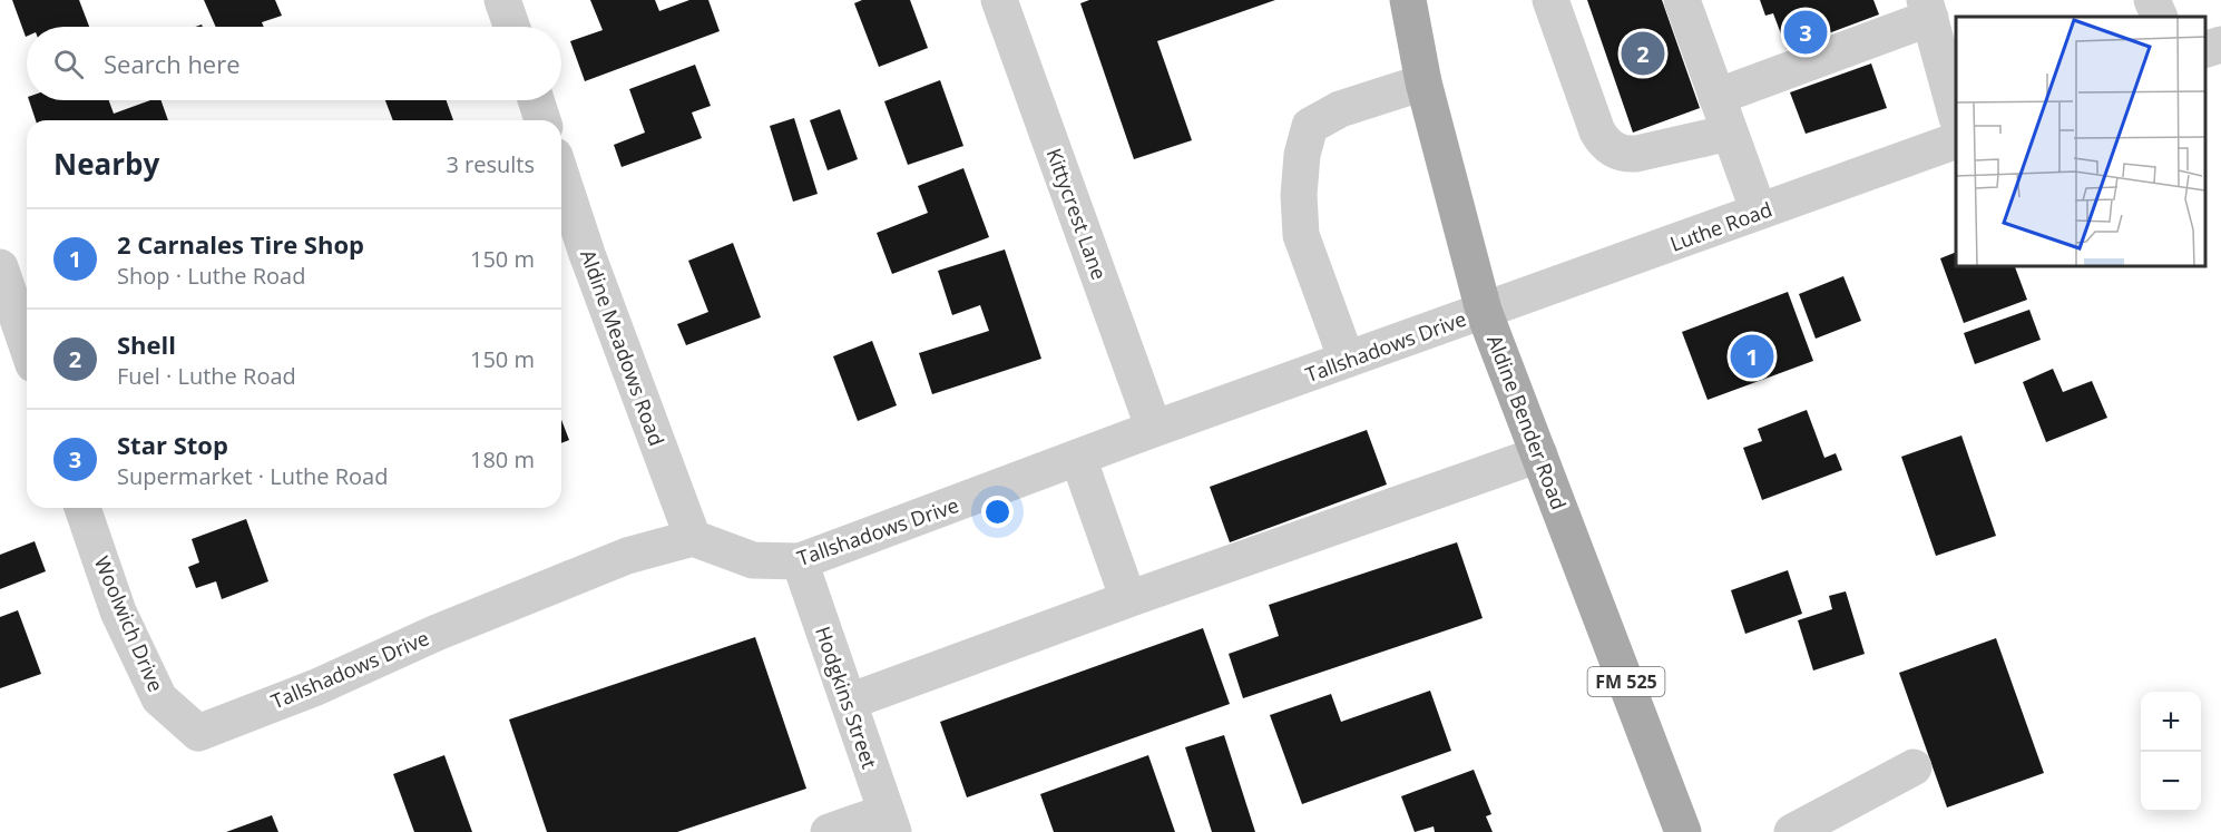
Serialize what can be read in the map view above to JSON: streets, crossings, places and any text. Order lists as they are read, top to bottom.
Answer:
{
  "streets": {
    "main road": ["Aldine Bender Road", "FM 525"],
    "street": [
      "Kittycrest Lane",
      "Luthe Road",
      "Tallshadows Drive",
      "Aldine Meadows Road",
      "Woolwich Drive",
      "Hodgkins Street"
    ]
  },
  "crossings": [
    ["Kittycrest Lane", "Tallshadows Drive"],
    ["Luthe Road", "Tallshadows Drive"],
    ["Luthe Road", "Aldine Bender Road"],
    ["Tallshadows Drive", "Aldine Meadows Road"],
    ["Tallshadows Drive", "Aldine Bender Road"],
    ["Tallshadows Drive", "Woolwich Drive"],
    ["Tallshadows Drive", "Hodgkins Street"]
  ],
  "page": {
    "pins": ["3", "2", "1"],
    "search": "Search here",
    "heading": ["Nearby", "3 results"],
    "list": [
      {
        "mark": "1",
        "name": "2 Carnales Tire Shop",
        "note": "Shop · Luthe Road",
        "value": "150 m"
      },
      {
        "mark": "2",
        "name": "Shell",
        "note": "Fuel · Luthe Road",
        "value": "150 m"
      },
      {
        "mark": "3",
        "name": "Star Stop",
        "note": "Supermarket · Luthe Road",
        "value": "180 m"
      }
    ],
    "map_buttons": ["+", "−"]
  }
}
